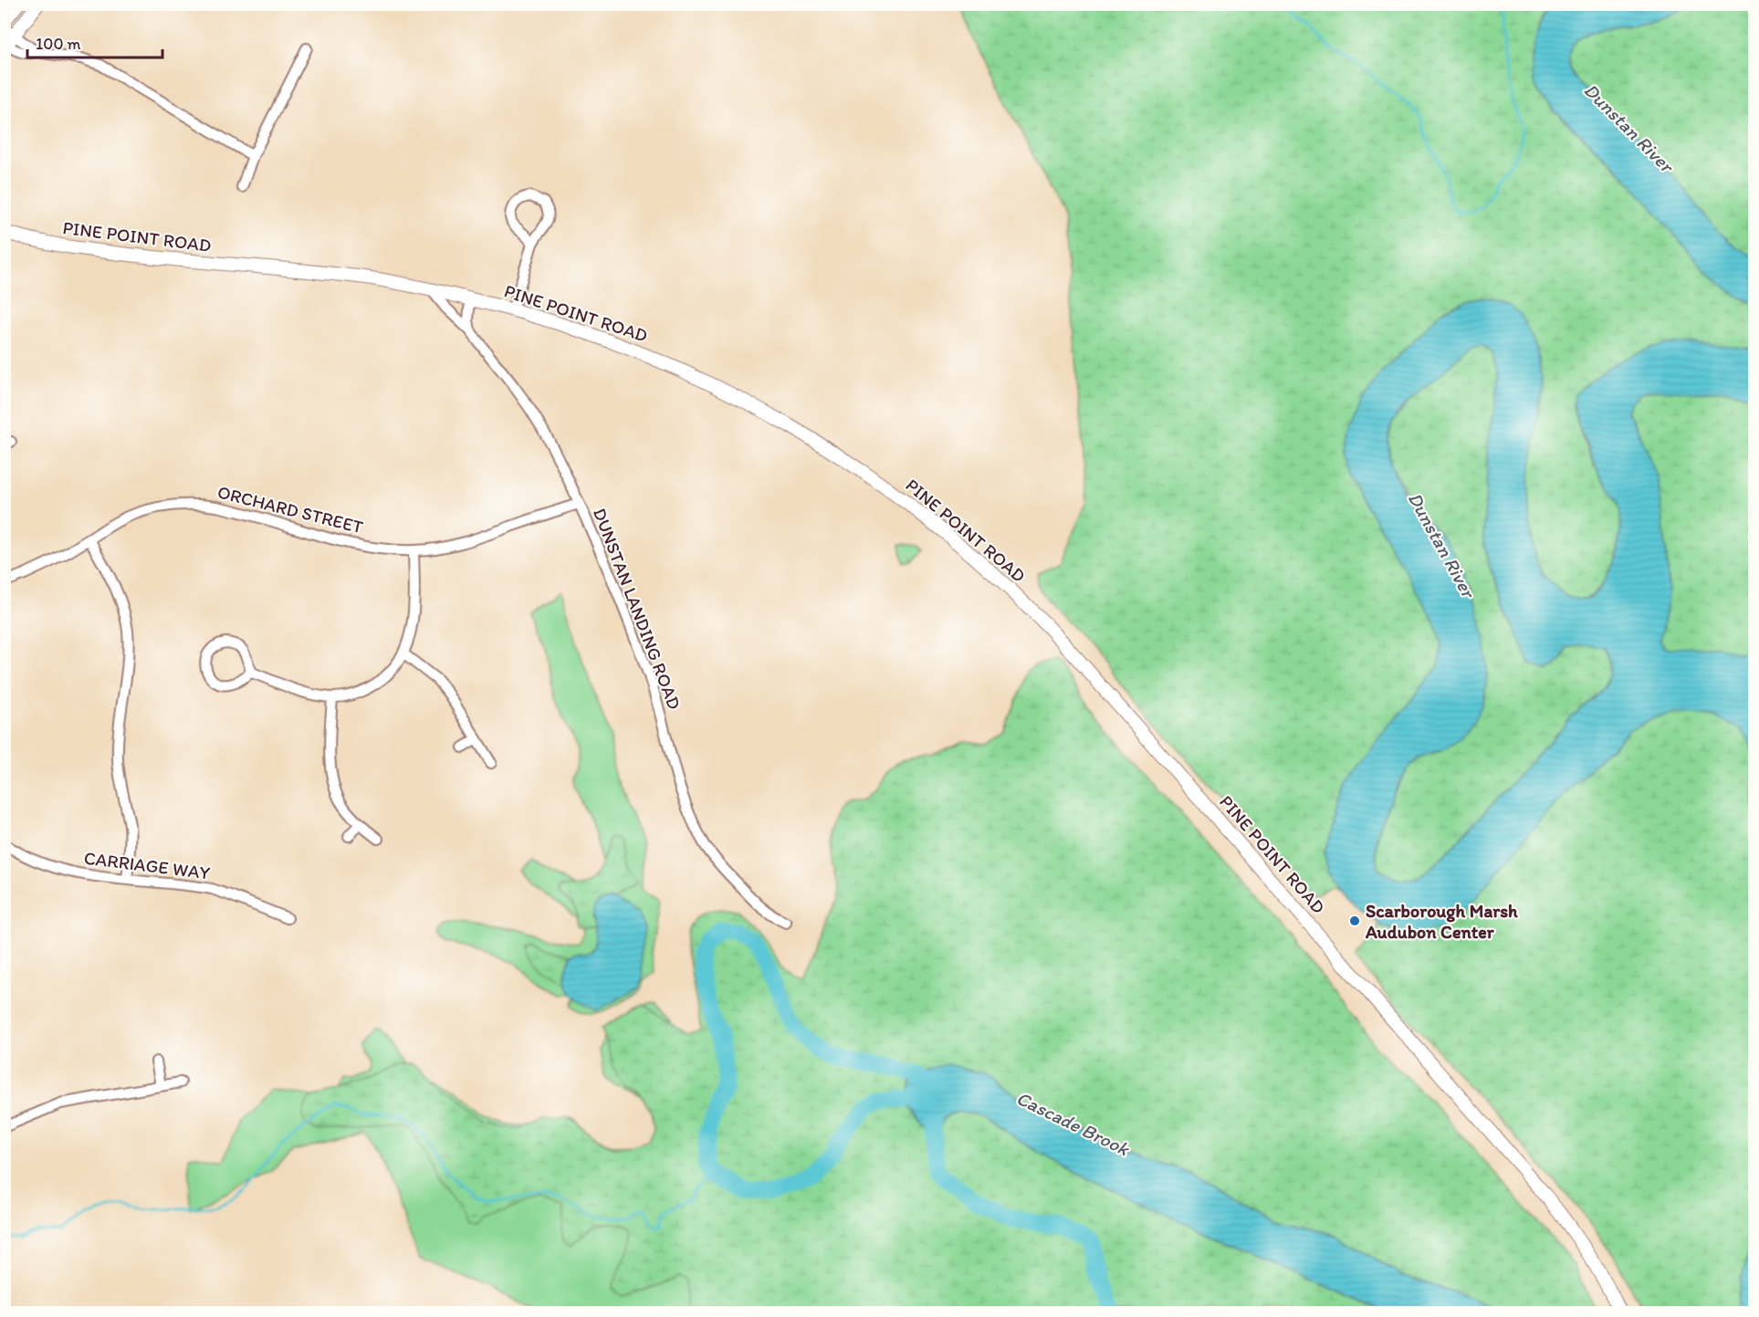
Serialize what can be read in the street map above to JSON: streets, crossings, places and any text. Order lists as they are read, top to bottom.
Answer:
{
  "streets": {
    "main road": ["PINE POINT ROAD"],
    "street": ["ORCHARD STREET", "DUNSTAN LANDING ROAD", "CARRIAGE WAY"]
  },
  "crossings": [
    ["PINE POINT ROAD", "DUNSTAN LANDING ROAD"],
    ["ORCHARD STREET", "DUNSTAN LANDING ROAD"]
  ],
  "water": ["Dunstan River", "Cascade Brook"],
  "places": ["Scarborough Marsh Audubon Center"],
  "scale_bar": "100 m"
}
